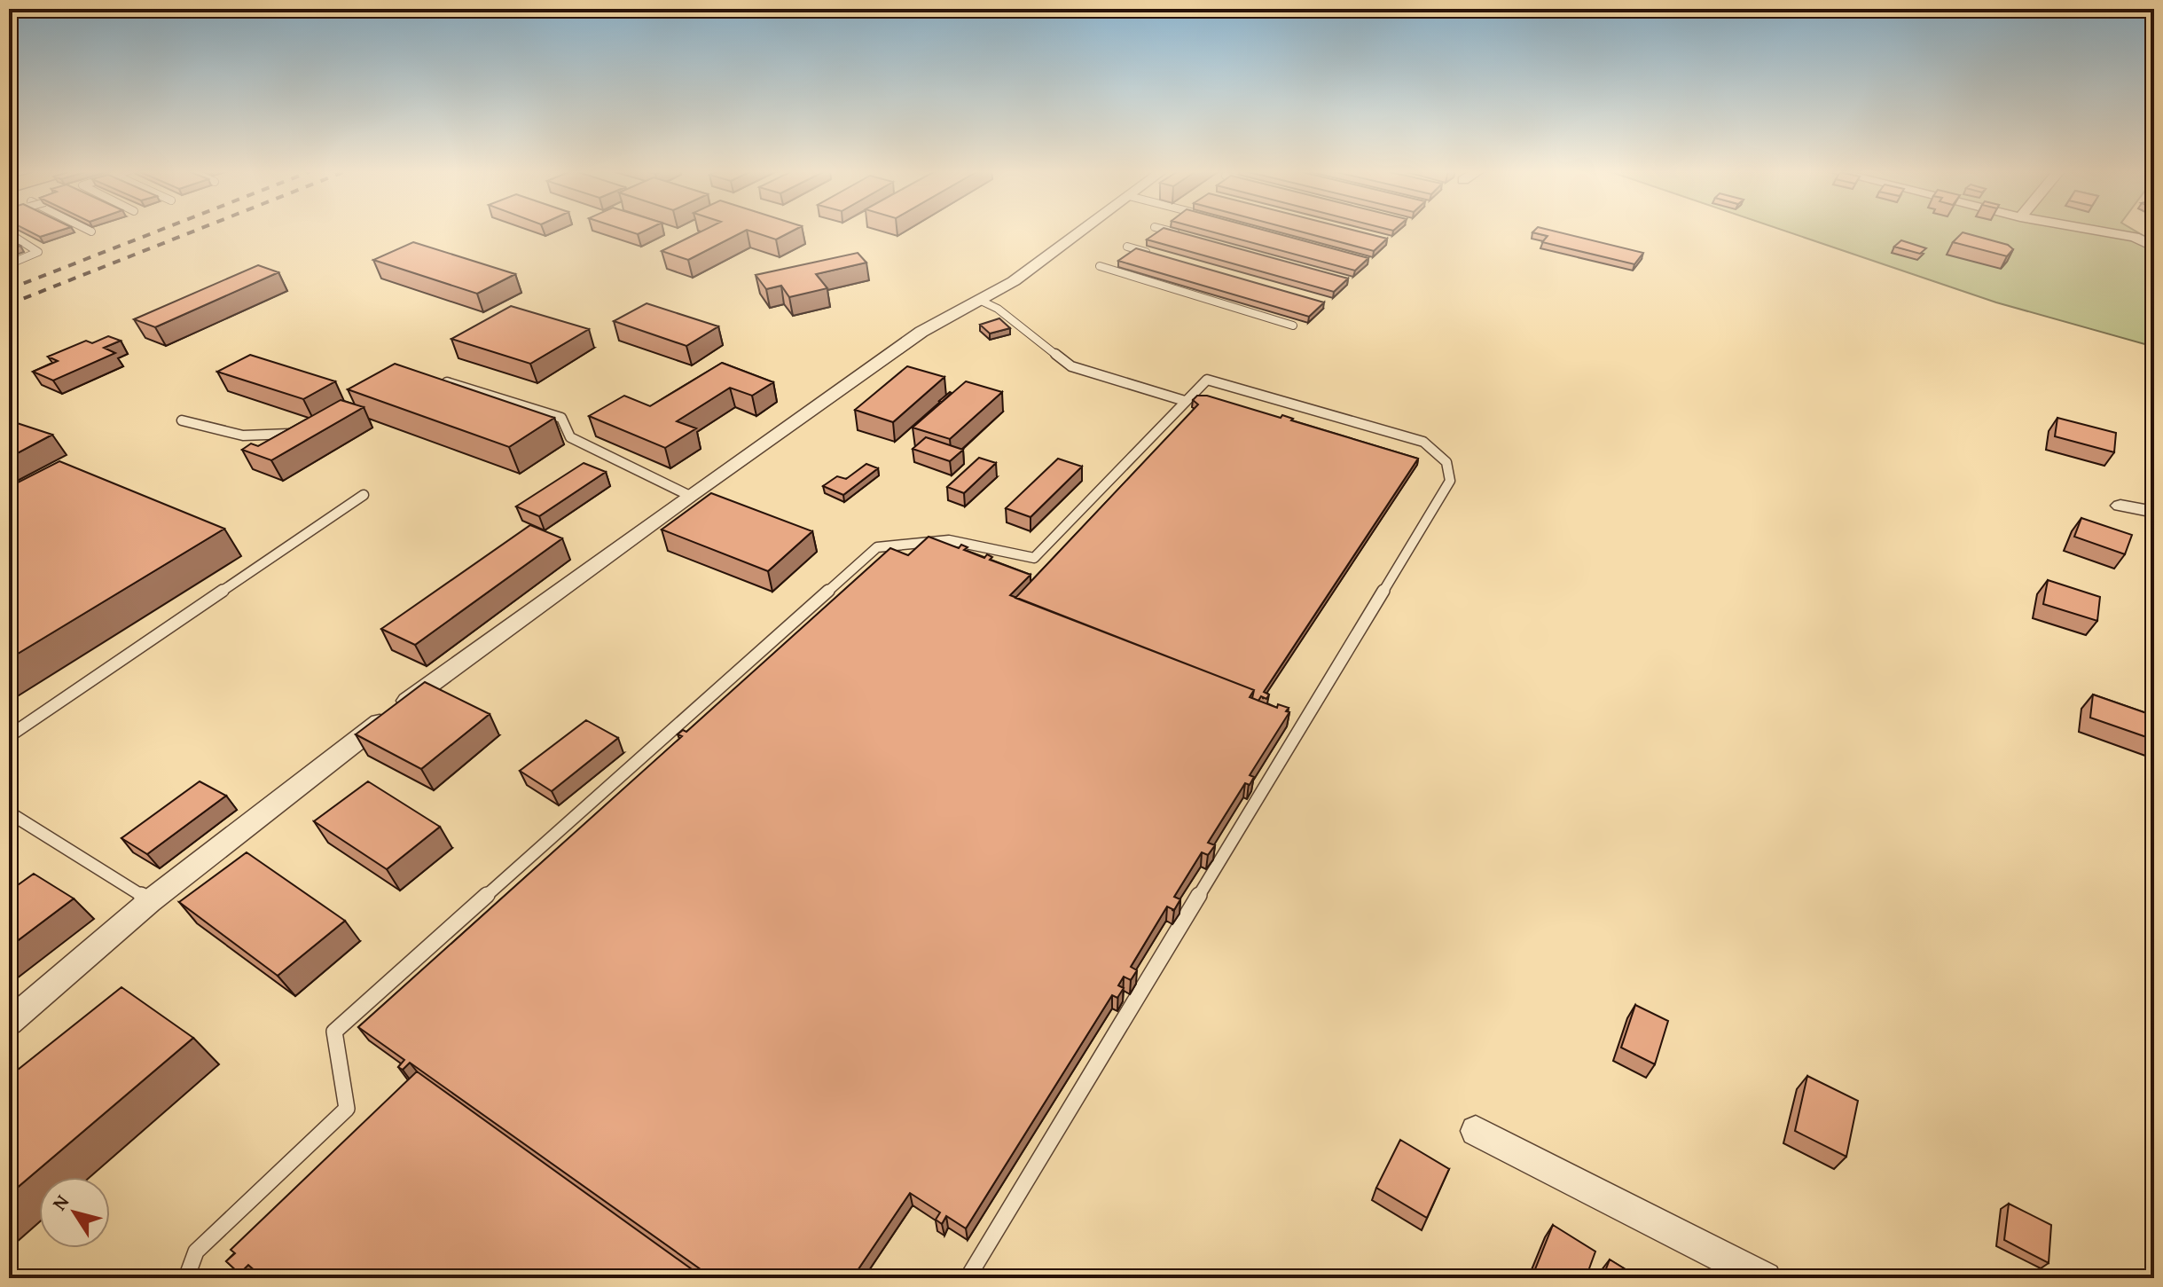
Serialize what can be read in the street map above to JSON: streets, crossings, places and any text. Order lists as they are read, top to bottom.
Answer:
{
  "north": "top left"
}
